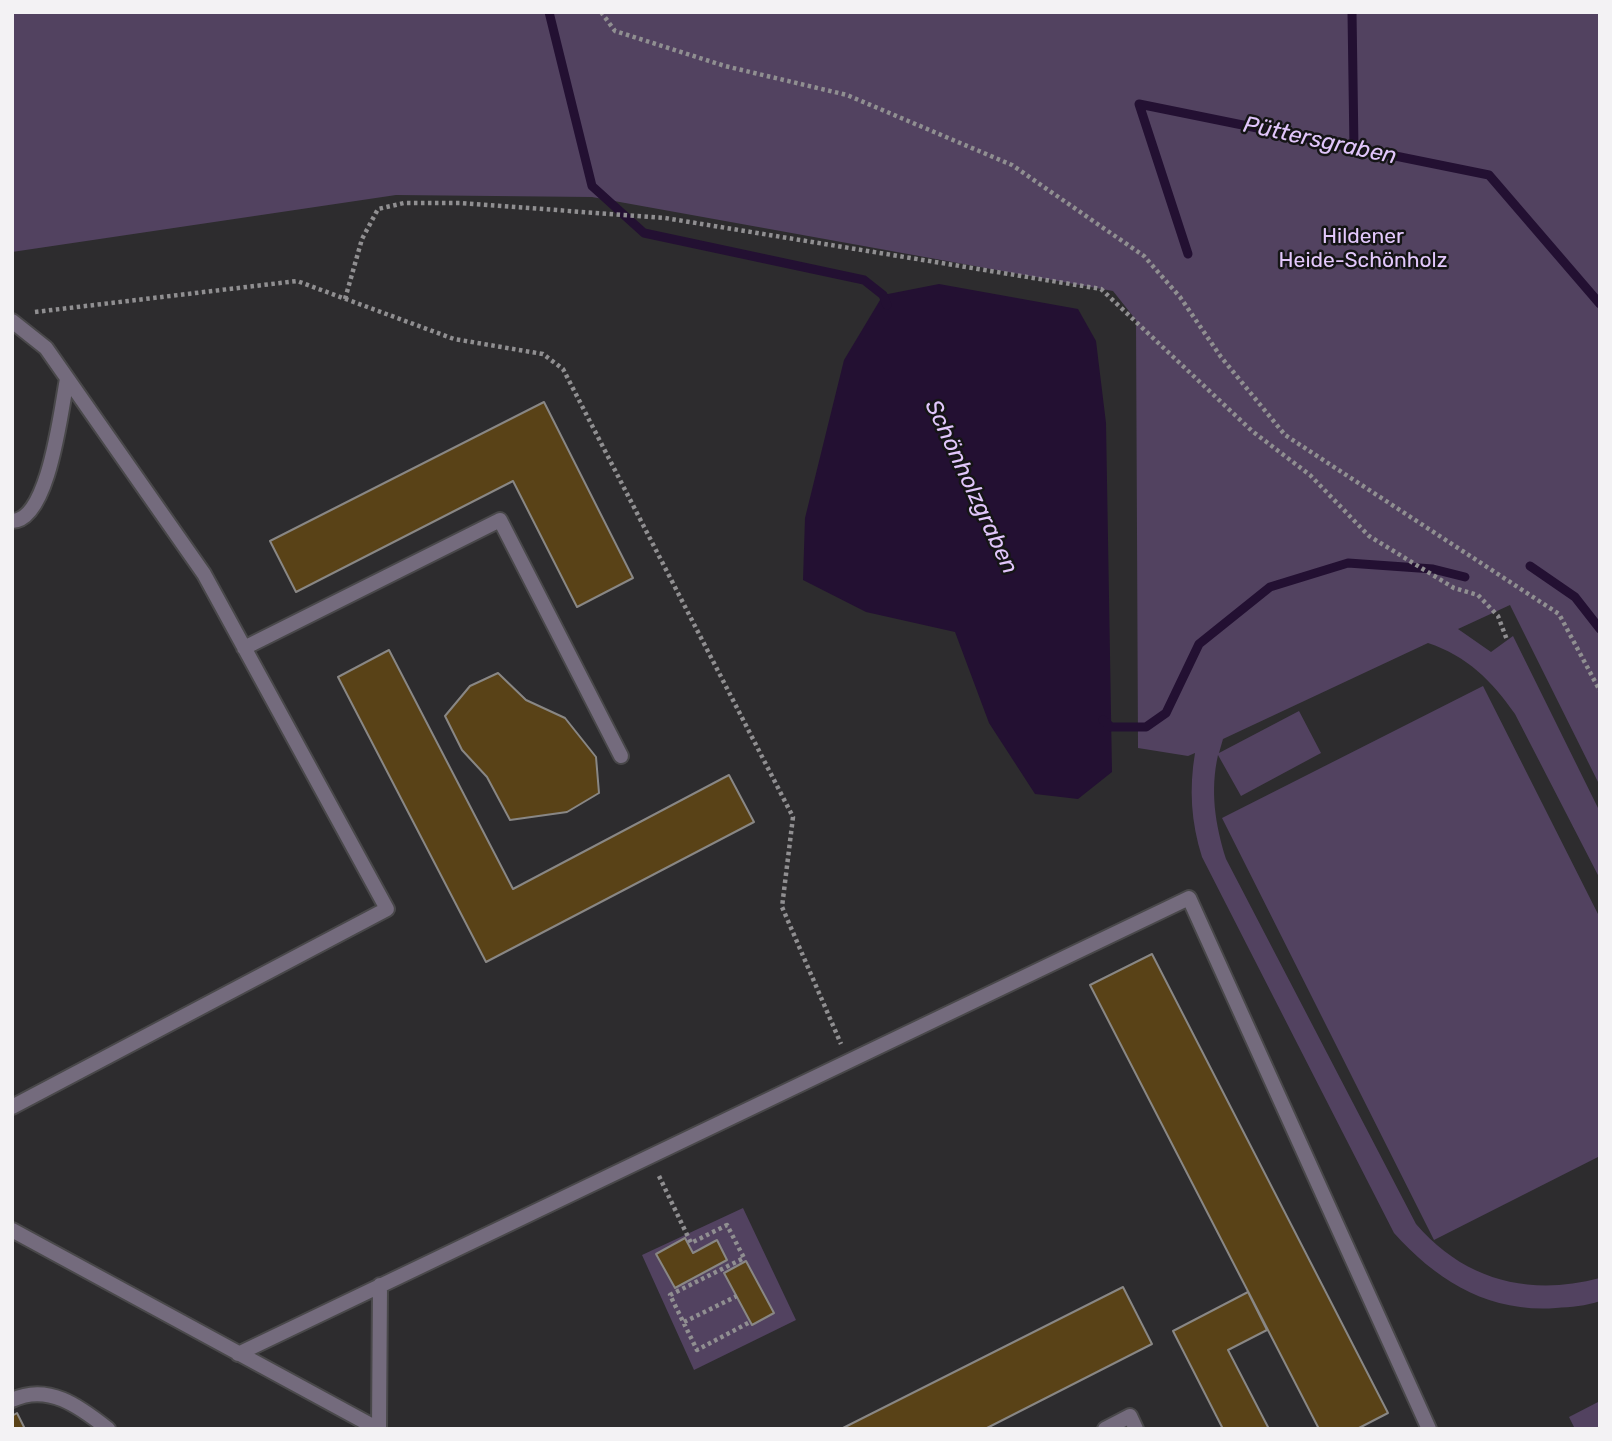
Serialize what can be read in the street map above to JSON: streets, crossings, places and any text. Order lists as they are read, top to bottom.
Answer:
{
  "water": ["Püttersgraben", "Schönholzgraben"],
  "parks": ["Hildener Heide-Schönholz"]
}
